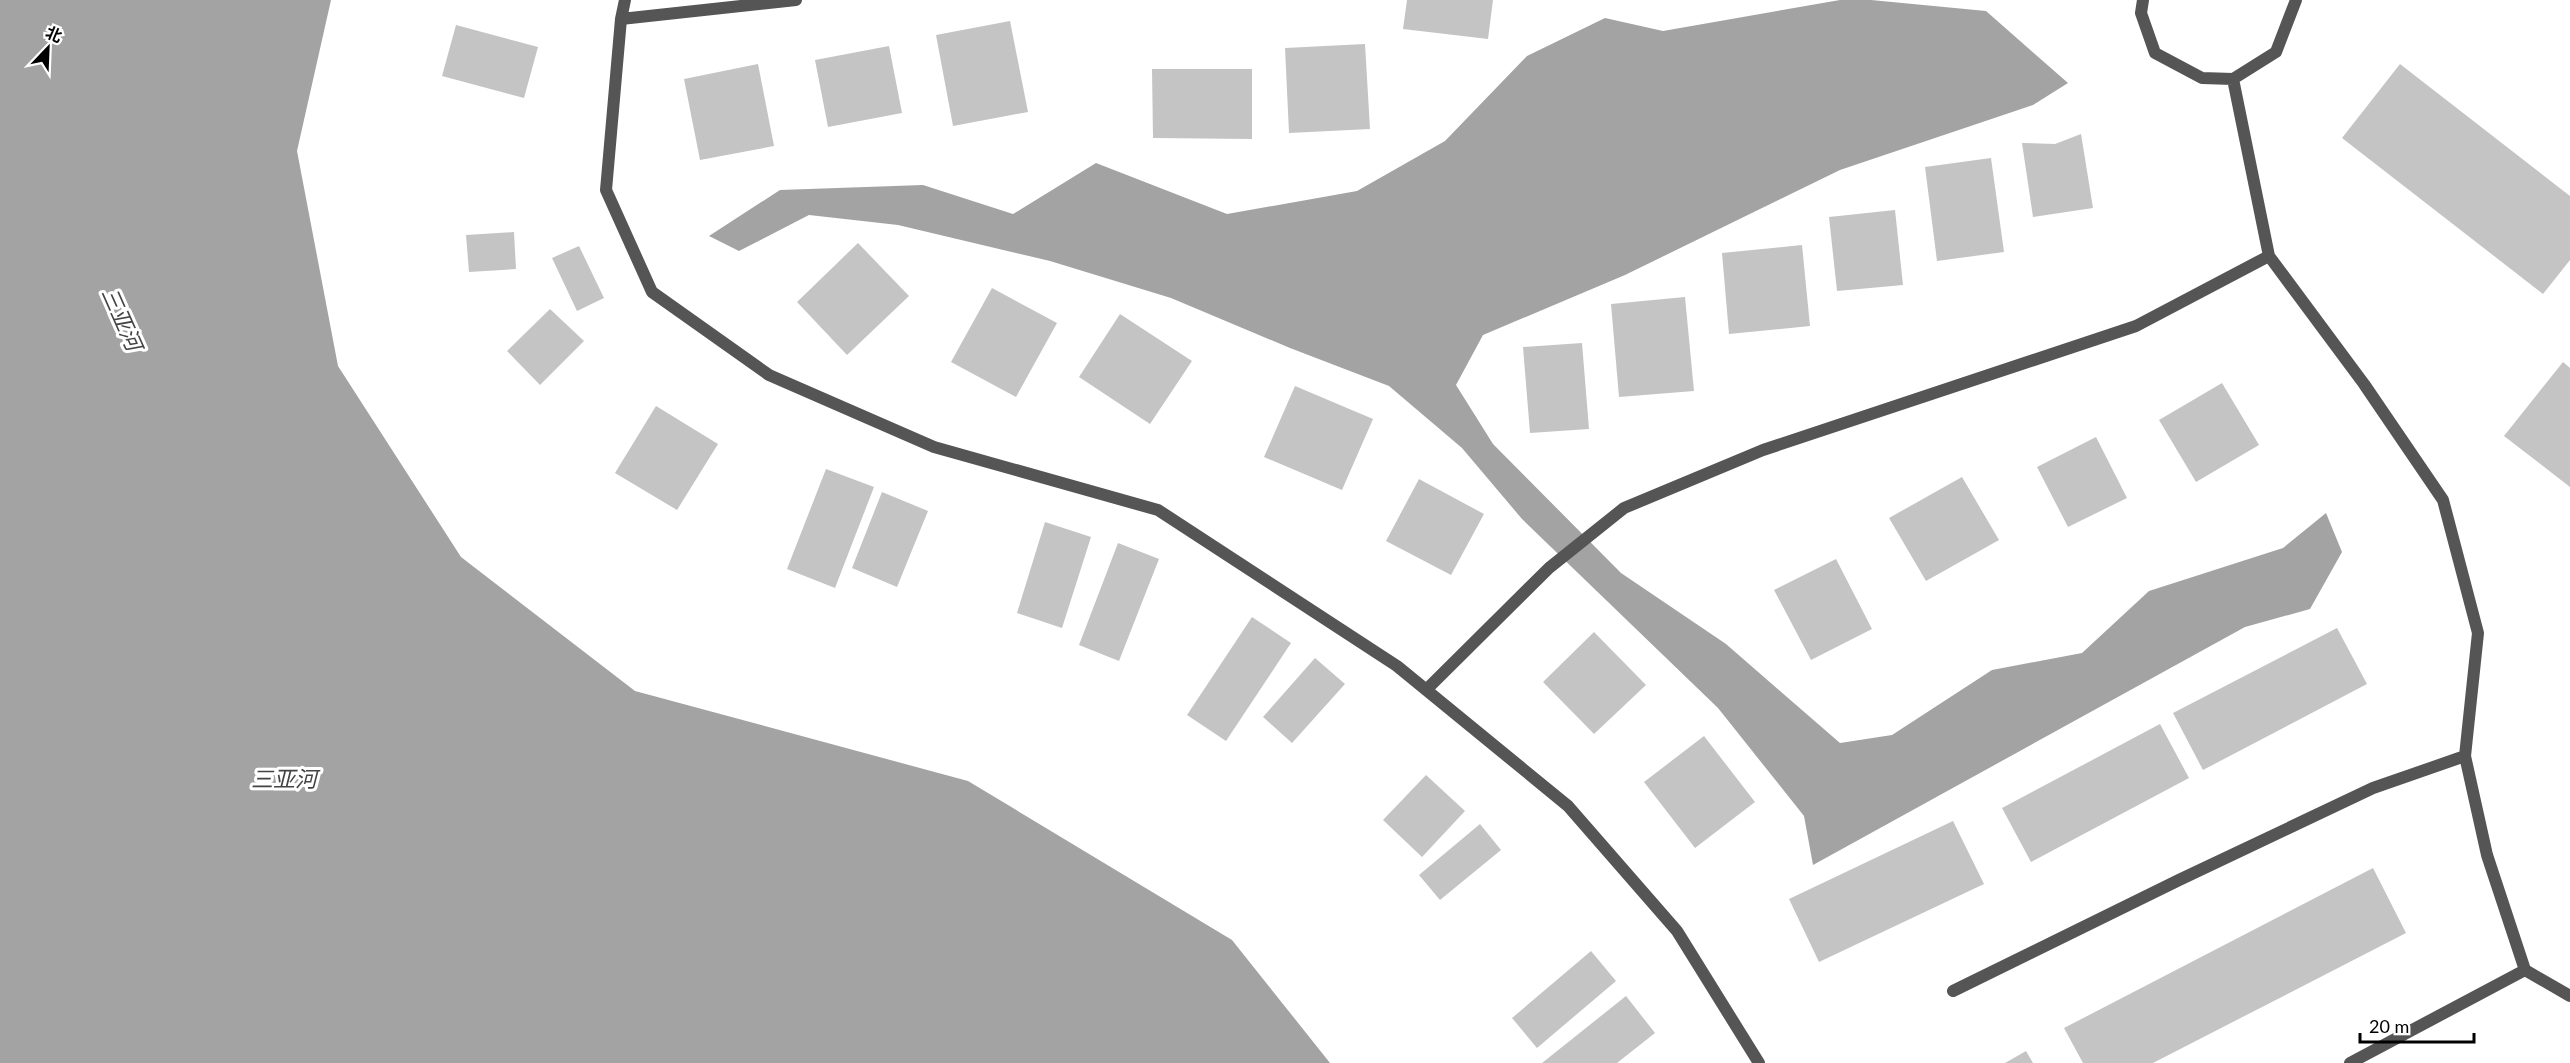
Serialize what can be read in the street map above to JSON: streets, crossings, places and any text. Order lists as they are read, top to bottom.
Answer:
{
  "water": ["三亚河"],
  "scale_bar": "20 m",
  "north": "top right"
}
